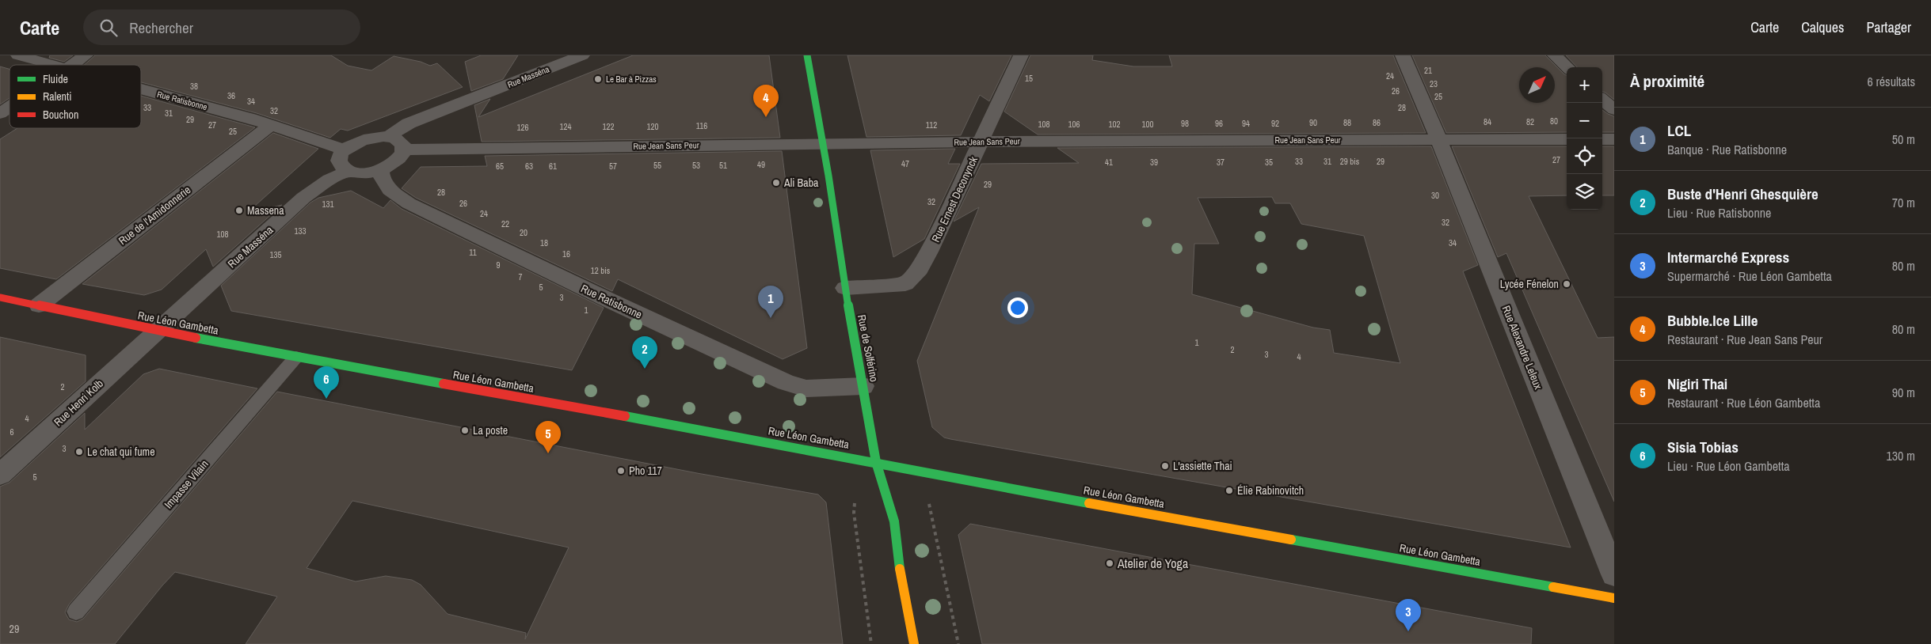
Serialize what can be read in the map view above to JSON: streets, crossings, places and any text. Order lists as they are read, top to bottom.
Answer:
{
  "streets": {
    "street": [
      "Rue Masséna",
      "Rue Ratisbonne",
      "Rue Jean Sans Peur",
      "Rue Ernest Deconynck",
      "Rue de l'Amidonnerie",
      "Rue Léon Gambetta",
      "Rue Alexandre Leleux",
      "Rue de Solférino",
      "Rue Henri Kolb"
    ],
    "lane": ["Impasse Vilain"]
  },
  "crossings": [
    ["Rue Masséna", "Rue Léon Gambetta"],
    ["Rue Masséna", "Rue Henri Kolb"],
    ["Rue Ratisbonne", "Rue de l'Amidonnerie"],
    ["Rue Ratisbonne", "Rue de Solférino"],
    ["Rue Jean Sans Peur", "Rue Ernest Deconynck"],
    ["Rue Jean Sans Peur", "Rue Alexandre Leleux"],
    ["Rue Jean Sans Peur", "Rue de Solférino"],
    ["Rue Ernest Deconynck", "Rue de Solférino"],
    ["Rue de l'Amidonnerie", "Rue Léon Gambetta"],
    ["Rue Léon Gambetta", "Rue de Solférino"],
    ["Rue Léon Gambetta", "Rue Henri Kolb"],
    ["Rue Léon Gambetta", "Impasse Vilain"]
  ],
  "places": [
    "Le Bar à Pizzas",
    "Ali Baba",
    "Massena",
    "Lycée Fénelon",
    "La poste",
    "Le chat qui fume",
    "L'assiette Thai",
    "Pho 117",
    "Élie Rabinovitch",
    "Atelier de Yoga"
  ],
  "house_numbers": [
    "21",
    "24",
    "15",
    "23",
    "38",
    "26",
    "36",
    "25",
    "34",
    "33",
    "28",
    "32",
    "31",
    "29",
    "80",
    "84",
    "82",
    "90",
    "88",
    "86",
    "98",
    "96",
    "94",
    "92",
    "108",
    "106",
    "102",
    "100",
    "27",
    "112",
    "116",
    "124",
    "122",
    "120",
    "126",
    "25",
    "27",
    "33",
    "31",
    "29 bis",
    "29",
    "41",
    "39",
    "37",
    "35",
    "47",
    "49",
    "55",
    "53",
    "51",
    "65",
    "63",
    "61",
    "57",
    "29",
    "28",
    "30",
    "32",
    "26",
    "131",
    "24",
    "32",
    "22",
    "133",
    "20",
    "108",
    "18",
    "34",
    "11",
    "16",
    "135",
    "9",
    "12 bis",
    "7",
    "5",
    "3",
    "1",
    "1",
    "2",
    "3",
    "4",
    "2",
    "4",
    "6",
    "3",
    "5",
    "29"
  ],
  "legend": ["Fluide", "Ralenti", "Bouchon"],
  "north": "top right",
  "page": {
    "header": "Carte",
    "search": "Rechercher",
    "nav": ["Carte", "Calques", "Partager"],
    "heading": ["À proximité", "6 résultats"],
    "map_buttons": ["+", "−"],
    "pins": [
      "4",
      "1",
      "2",
      "6",
      "5",
      "3"
    ],
    "list": [
      {
        "mark": "1",
        "name": "LCL",
        "note": "Banque · Rue Ratisbonne",
        "value": "50 m"
      },
      {
        "mark": "2",
        "name": "Buste d'Henri Ghesquière",
        "note": "Lieu · Rue Ratisbonne",
        "value": "70 m"
      },
      {
        "mark": "3",
        "name": "Intermarché Express",
        "note": "Supermarché · Rue Léon Gambetta",
        "value": "80 m"
      },
      {
        "mark": "4",
        "name": "Bubble.Ice Lille",
        "note": "Restaurant · Rue Jean Sans Peur",
        "value": "80 m"
      },
      {
        "mark": "5",
        "name": "Nigiri Thai",
        "note": "Restaurant · Rue Léon Gambetta",
        "value": "90 m"
      },
      {
        "mark": "6",
        "name": "Sisia Tobias",
        "note": "Lieu · Rue Léon Gambetta",
        "value": "130 m"
      }
    ]
  }
}
